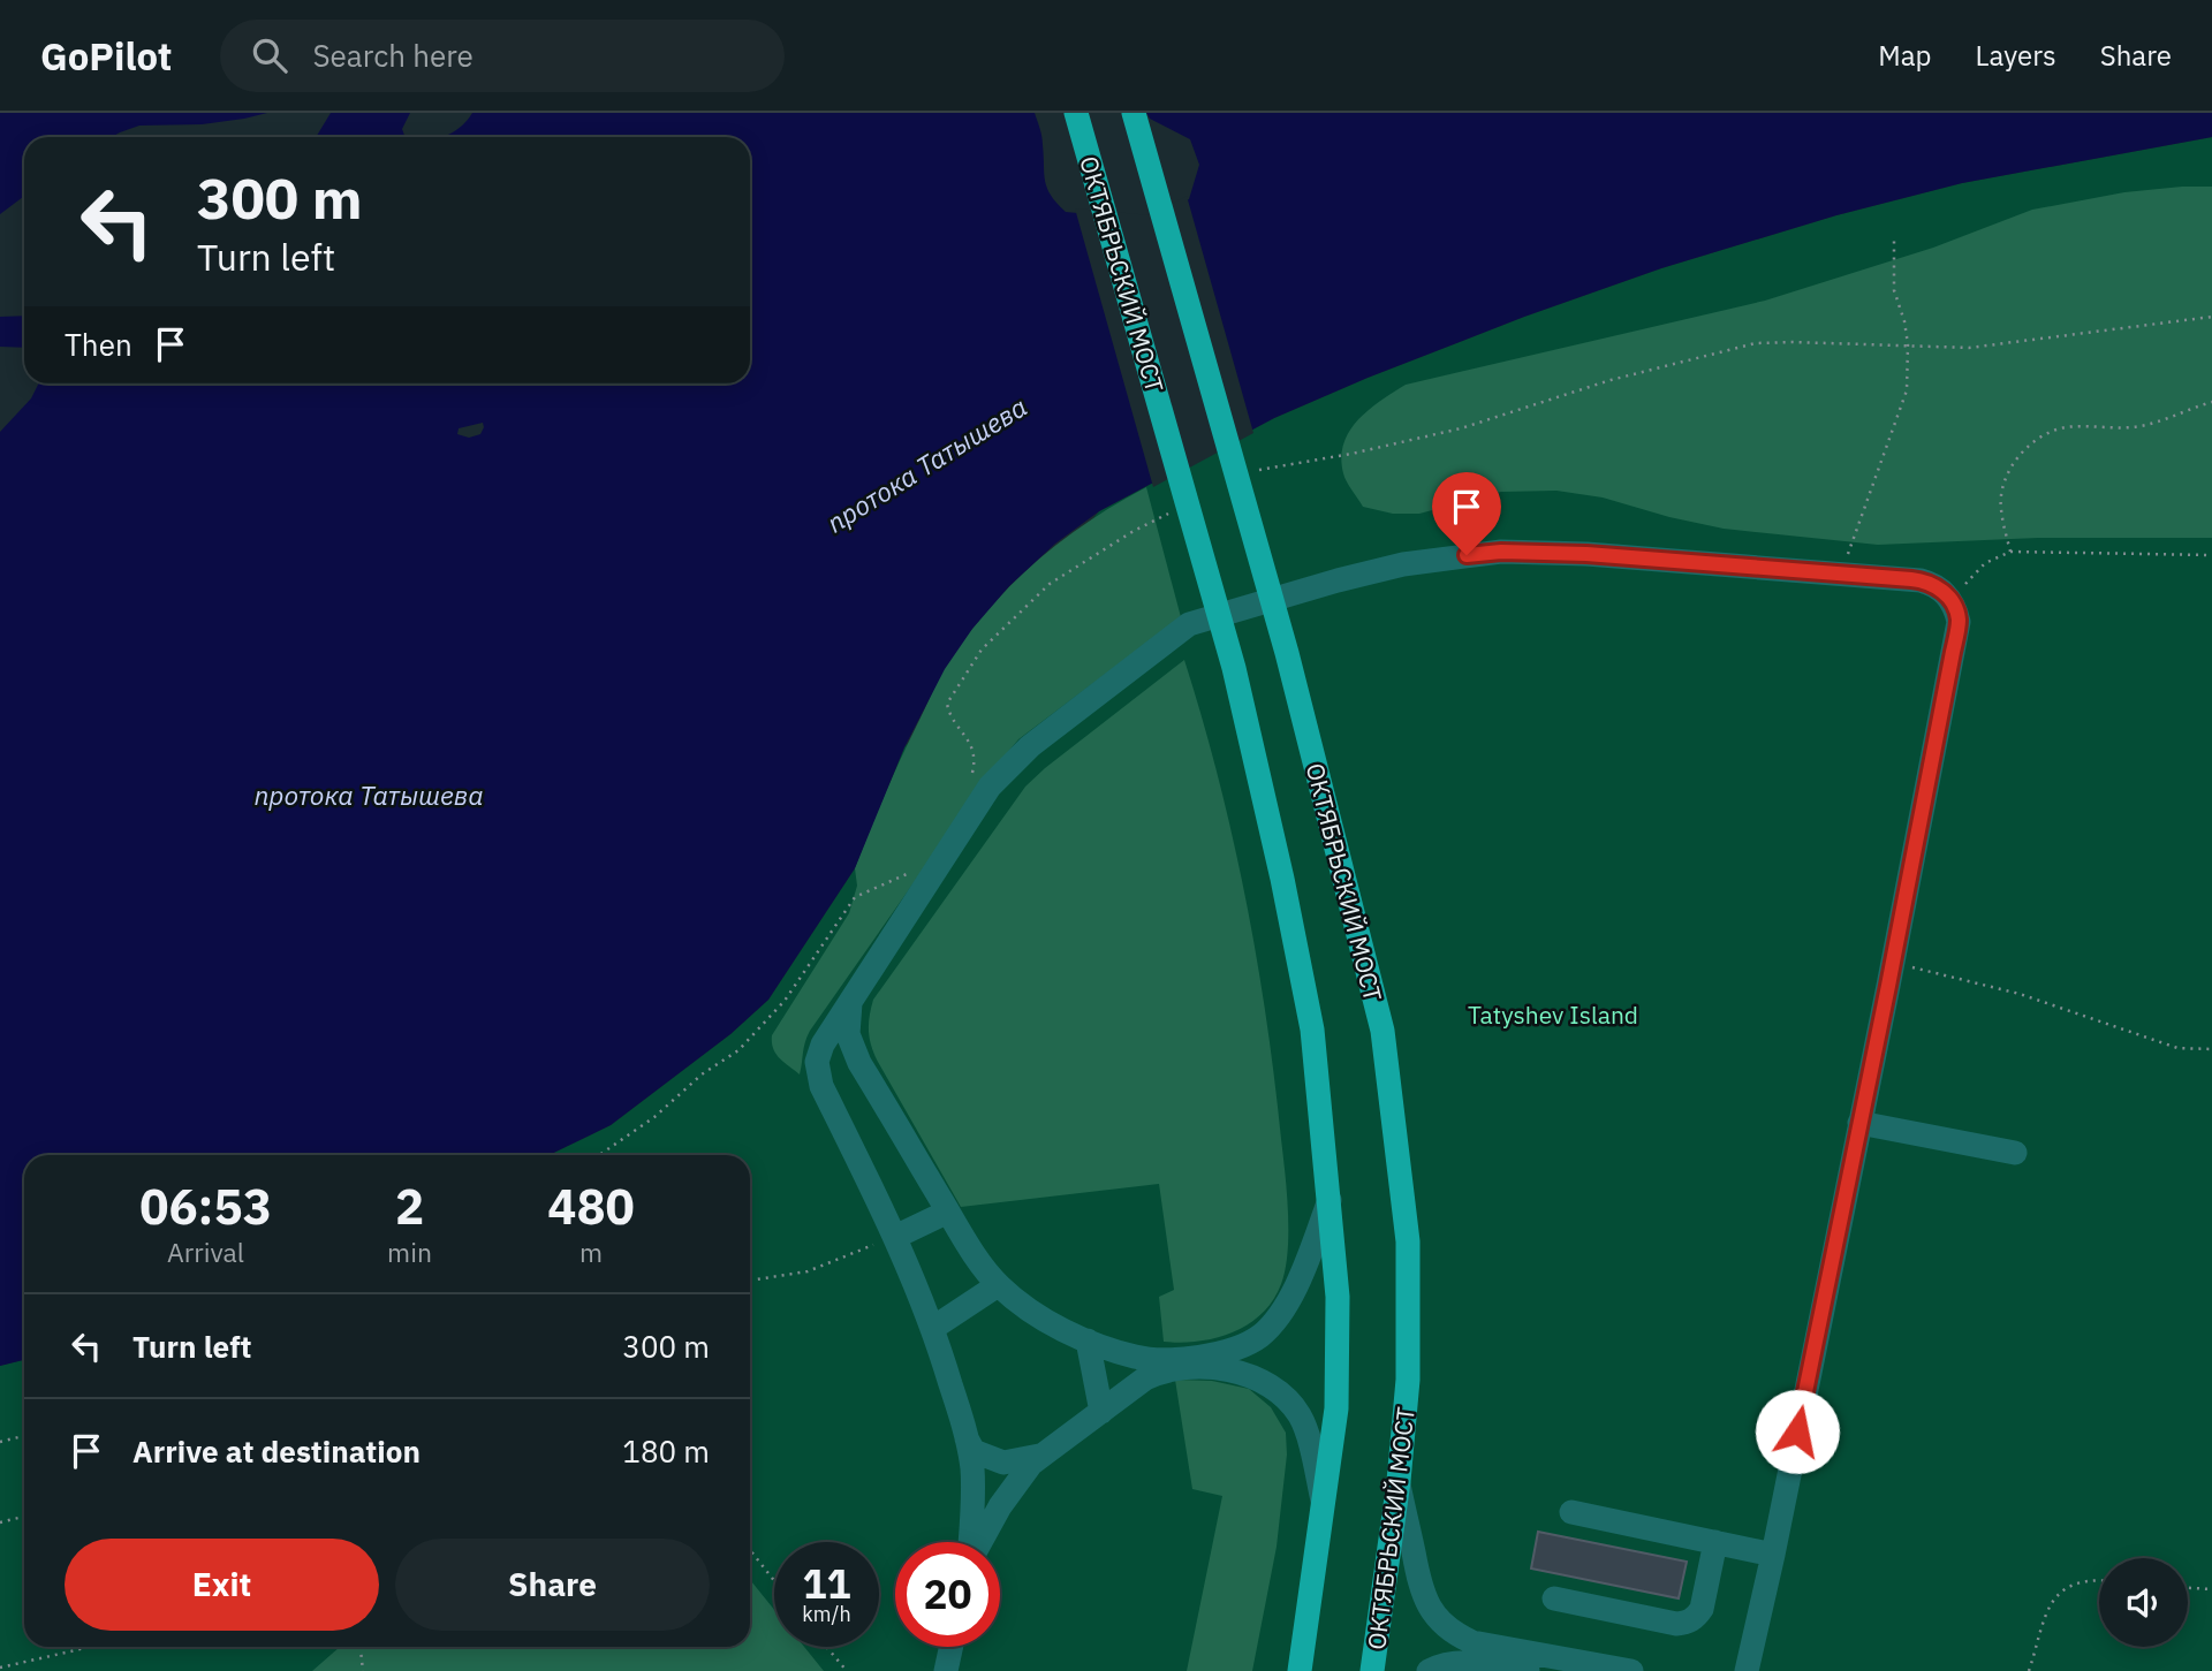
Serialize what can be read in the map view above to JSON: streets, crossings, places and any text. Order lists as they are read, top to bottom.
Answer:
{
  "streets": {
    "main road": ["ОКТЯБРЬСКИЙ МОСТ"]
  },
  "water": ["протока Татышева"],
  "parks": ["Tatyshev Island"],
  "page": {
    "header": "GoPilot",
    "search": "Search here",
    "nav": ["Map", "Layers", "Share"],
    "turn": ["300 m", "Turn left"],
    "then": "Then",
    "eta": [
      "06:53",
      "Arrival",
      "2",
      "min",
      "480",
      "m"
    ],
    "list": [
      {
        "name": "Turn left",
        "value": "300 m"
      },
      {
        "name": "Arrive at destination",
        "value": "180 m"
      }
    ],
    "buttons": ["Exit", "Share"],
    "speed": "11 km/h",
    "limit": "20"
  }
}
